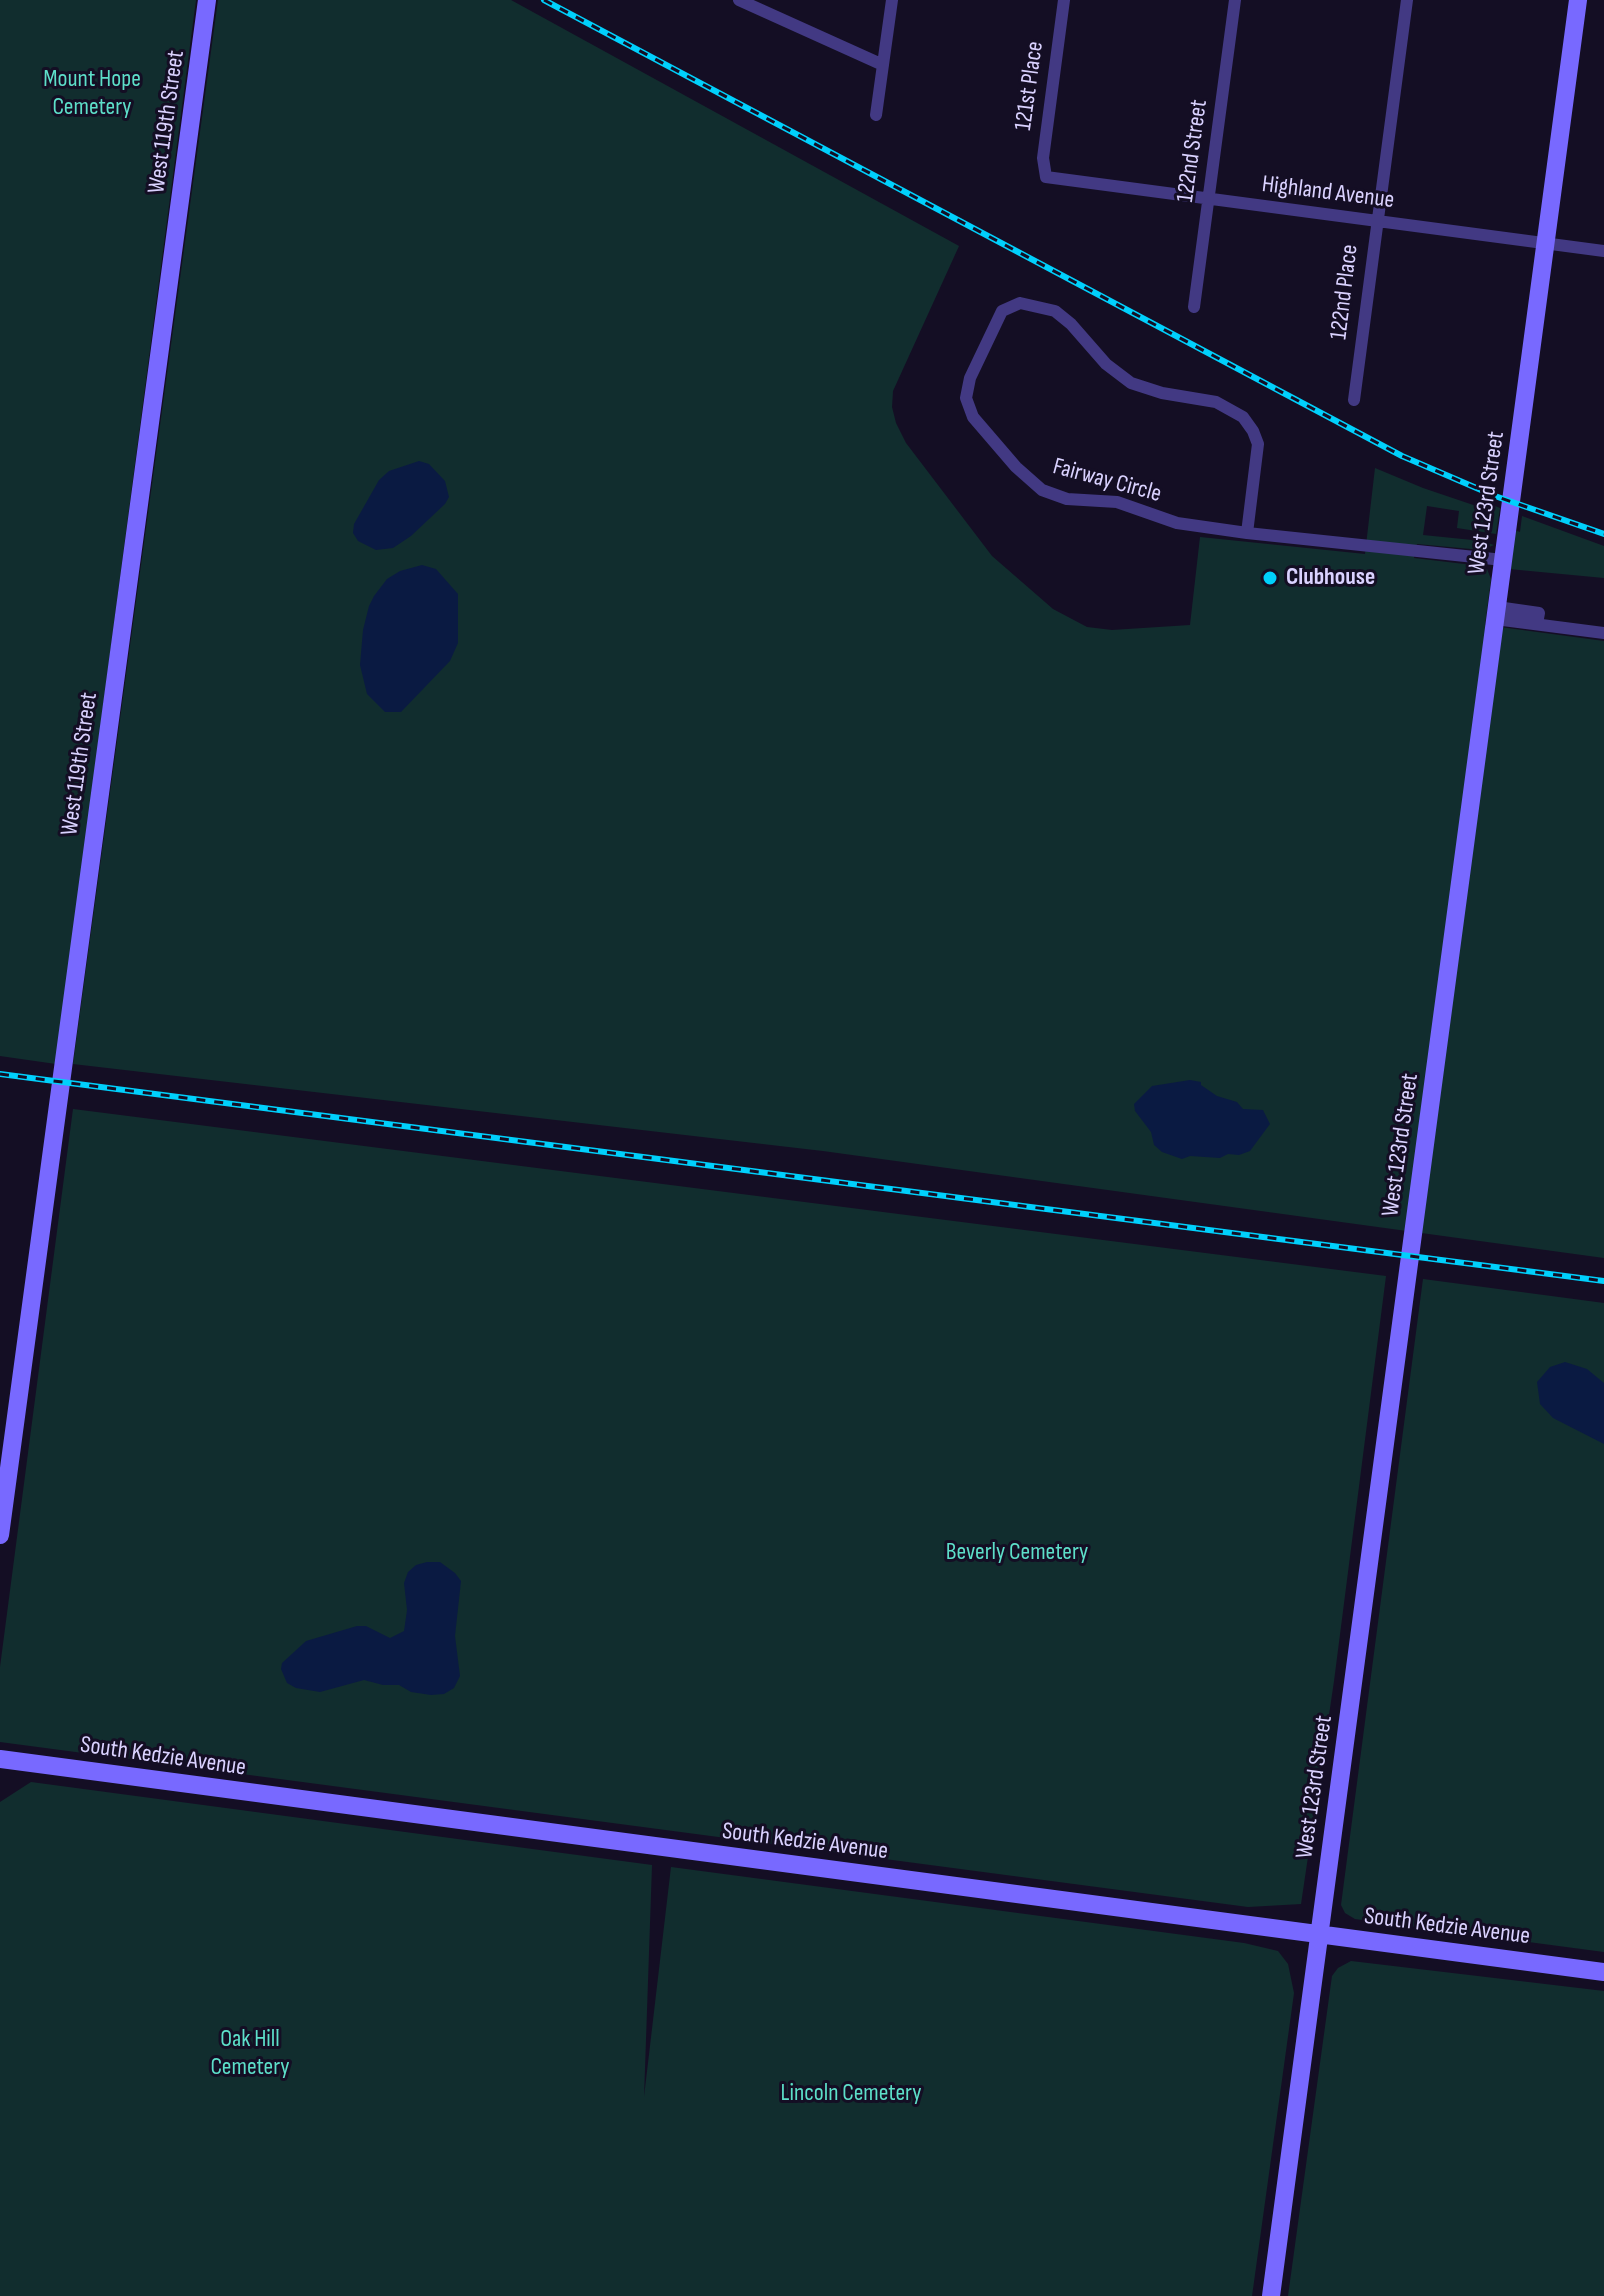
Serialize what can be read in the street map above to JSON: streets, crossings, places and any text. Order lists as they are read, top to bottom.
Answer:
{
  "streets": {
    "street": [
      "121st Place",
      "West 119th Street",
      "122nd Street",
      "Highland Avenue",
      "122nd Place",
      "Fairway Circle",
      "West 123rd Street",
      "South Kedzie Avenue"
    ]
  },
  "crossings": [
    ["121st Place", "Highland Avenue"],
    ["122nd Street", "Highland Avenue"],
    ["Highland Avenue", "122nd Place"],
    ["Highland Avenue", "West 123rd Street"],
    ["Fairway Circle", "West 123rd Street"],
    ["West 123rd Street", "South Kedzie Avenue"]
  ],
  "parks": [
    "Mount Hope Cemetery",
    "Beverly Cemetery",
    "Oak Hill Cemetery",
    "Lincoln Cemetery"
  ],
  "places": ["Clubhouse"]
}
